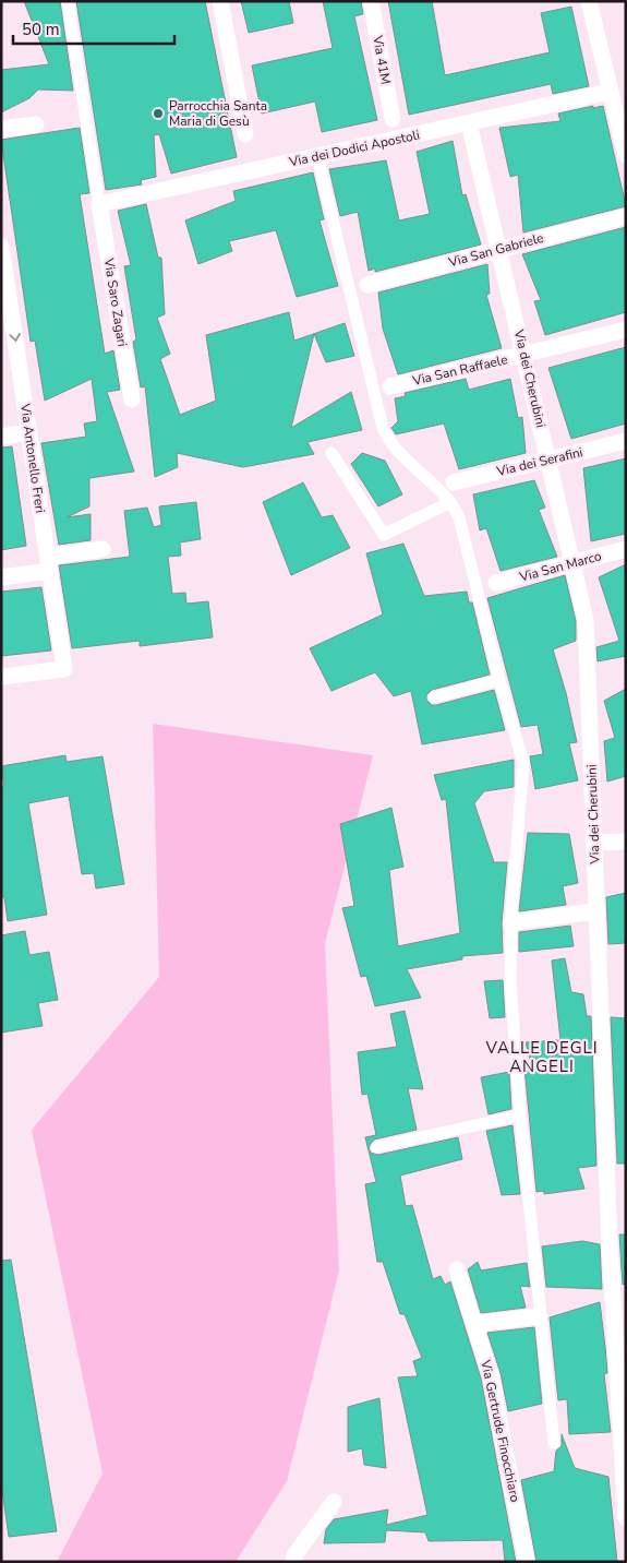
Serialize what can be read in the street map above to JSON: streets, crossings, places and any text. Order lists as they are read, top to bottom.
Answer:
{
  "streets": {
    "street": [
      "Via 41M",
      "Via dei Dodici Apostoli",
      "Via San Gabriele",
      "Via Saro Zagari",
      "Via San Raffaele",
      "Via dei Cherubini",
      "Via Antonello Freri",
      "Via dei Serafini",
      "Via San Marco",
      "Via Gertrude Finocchiaro"
    ]
  },
  "crossings": [
    ["Via dei Dodici Apostoli", "Via Saro Zagari"],
    ["Via dei Dodici Apostoli", "Via dei Cherubini"],
    ["Via San Gabriele", "Via dei Cherubini"],
    ["Via San Raffaele", "Via dei Cherubini"],
    ["Via dei Cherubini", "Via dei Serafini"],
    ["Via dei Cherubini", "Via San Marco"]
  ],
  "districts": ["VALLE DEGLI ANGELI"],
  "places": ["Parrocchia Santa Maria di Gesù"],
  "scale_bar": "50 m"
}
